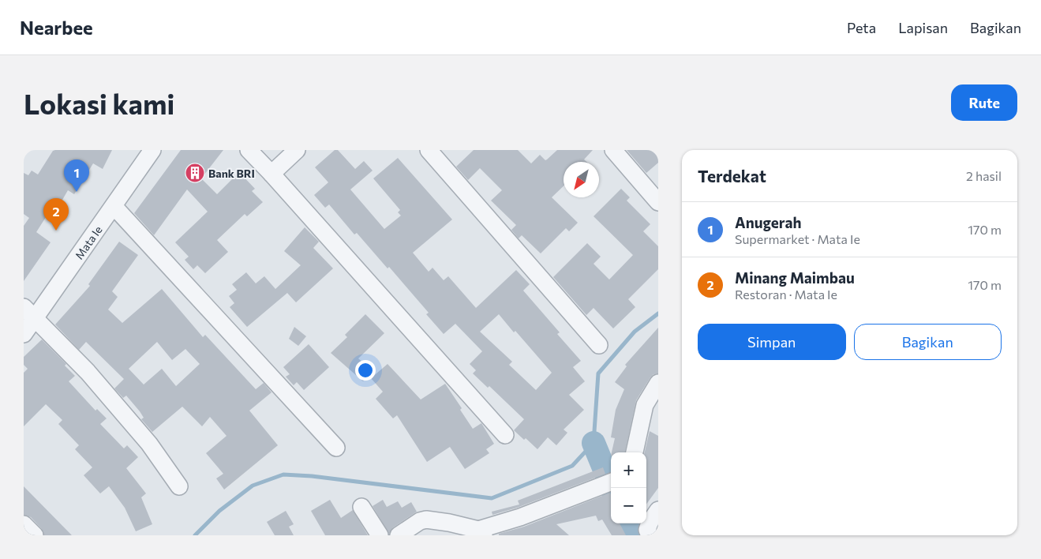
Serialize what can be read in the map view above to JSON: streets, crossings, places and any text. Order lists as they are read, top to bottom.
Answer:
{
  "streets": {
    "street": ["Mata Ie"]
  },
  "places": {
    "building": ["Bank BRI"]
  },
  "north": "bottom left",
  "page": {
    "header": "Nearbee",
    "nav": ["Peta", "Lapisan", "Bagikan"],
    "buttons": [
      "Rute",
      ["Simpan", "Bagikan"]
    ],
    "title": "Lokasi kami",
    "heading": ["Terdekat", "2 hasil"],
    "pins": ["1", "2"],
    "list": [
      {
        "mark": "1",
        "name": "Anugerah",
        "note": "Supermarket · Mata Ie",
        "value": "170 m"
      },
      {
        "mark": "2",
        "name": "Minang Maimbau",
        "note": "Restoran · Mata Ie",
        "value": "170 m"
      }
    ],
    "map_buttons": ["+", "−"]
  }
}
